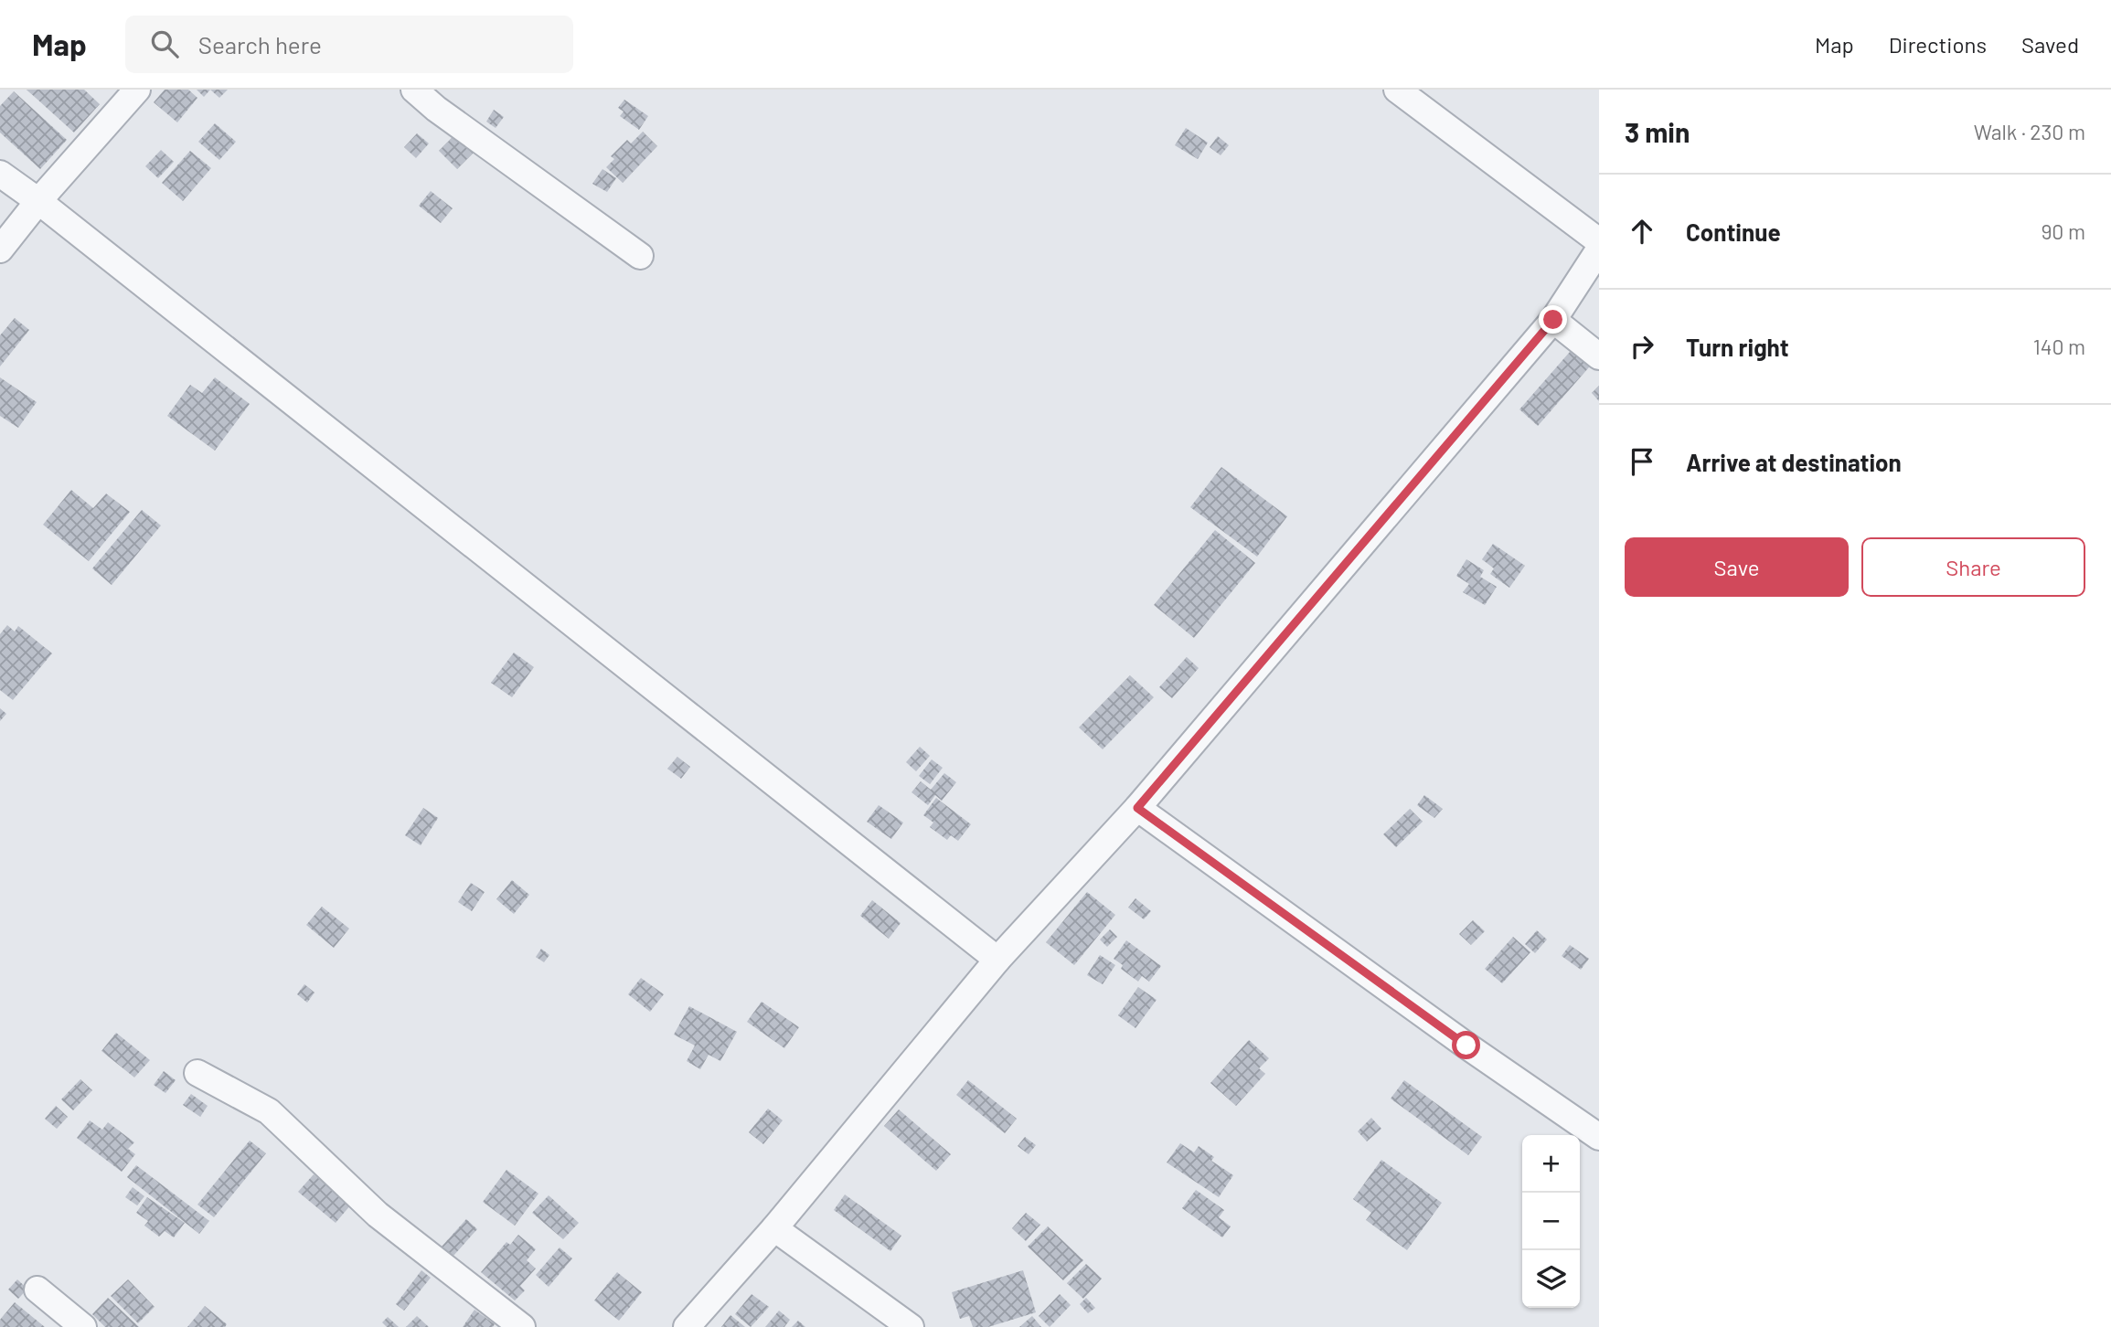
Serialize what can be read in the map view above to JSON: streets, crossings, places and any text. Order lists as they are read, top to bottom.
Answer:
{
  "page": {
    "header": "Map",
    "search": "Search here",
    "nav": ["Map", "Directions", "Saved"],
    "heading": ["3 min", "Walk · 230 m"],
    "list": [
      ["Continue", "90 m"],
      ["Turn right", "140 m"],
      "Arrive at destination"
    ],
    "buttons": ["Save", "Share"],
    "map_buttons": ["+", "−"]
  }
}
